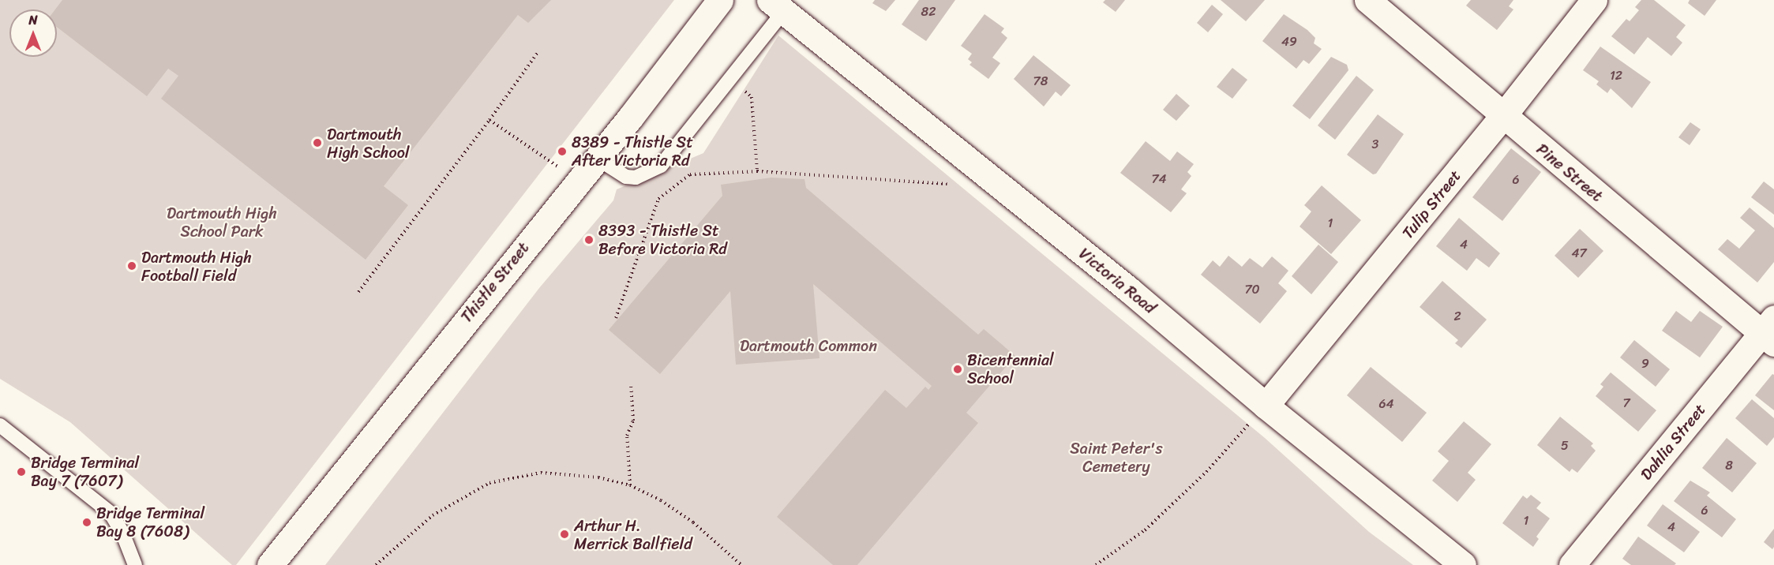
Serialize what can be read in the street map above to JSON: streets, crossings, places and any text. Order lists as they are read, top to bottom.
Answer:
{
  "streets": {
    "street": [
      "Pine Street",
      "Tulip Street",
      "Victoria Road",
      "Thistle Street",
      "Dahlia Street"
    ]
  },
  "crossings": [
    ["Pine Street", "Tulip Street"],
    ["Pine Street", "Dahlia Street"],
    ["Tulip Street", "Victoria Road"]
  ],
  "parks": ["Dartmouth High School Park", "Dartmouth Common", "Saint Peter's Cemetery"],
  "places": [
    "Dartmouth High School",
    "8389 - Thistle St After Victoria Rd",
    "8393 - Thistle St Before Victoria Rd",
    "Dartmouth High Football Field",
    "Bicentennial School",
    "Bridge Terminal Bay 7 (7607)",
    "Bridge Terminal Bay 8 (7608)",
    "Arthur H. Merrick Ballfield"
  ],
  "house_numbers": [
    "82",
    "49",
    "12",
    "78",
    "3",
    "74",
    "6",
    "1",
    "4",
    "47",
    "70",
    "2",
    "9",
    "7",
    "64",
    "5",
    "8",
    "6",
    "1",
    "4"
  ],
  "north": "top"
}
